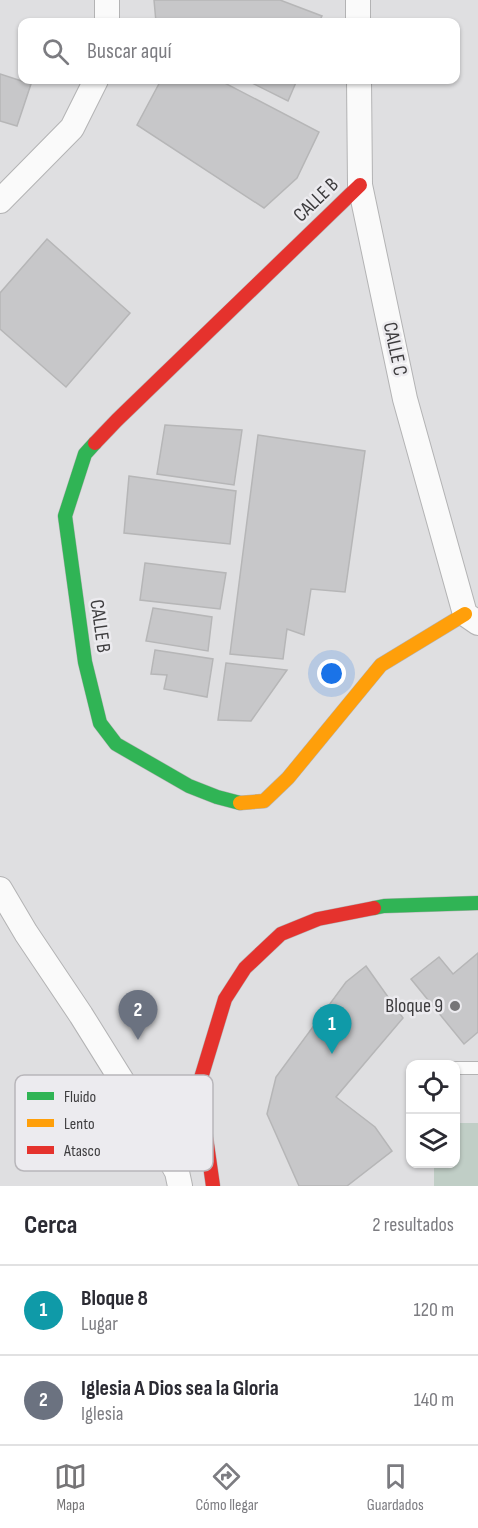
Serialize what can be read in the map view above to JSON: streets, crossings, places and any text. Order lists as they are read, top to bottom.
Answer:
{
  "streets": {
    "street": ["CALLE B", "CALLE C"]
  },
  "crossings": [
    ["CALLE B", "CALLE C"]
  ],
  "places": ["Bloque 9"],
  "legend": ["Fluido", "Lento", "Atasco"],
  "page": {
    "search": "Buscar aquí",
    "pins": ["2", "1"],
    "heading": ["Cerca", "2 resultados"],
    "list": [
      {
        "mark": "1",
        "name": "Bloque 8",
        "note": "Lugar",
        "value": "120 m"
      },
      {
        "mark": "2",
        "name": "Iglesia A Dios sea la Gloria",
        "note": "Iglesia",
        "value": "140 m"
      }
    ],
    "nav": ["Mapa", "Cómo llegar", "Guardados"]
  }
}
